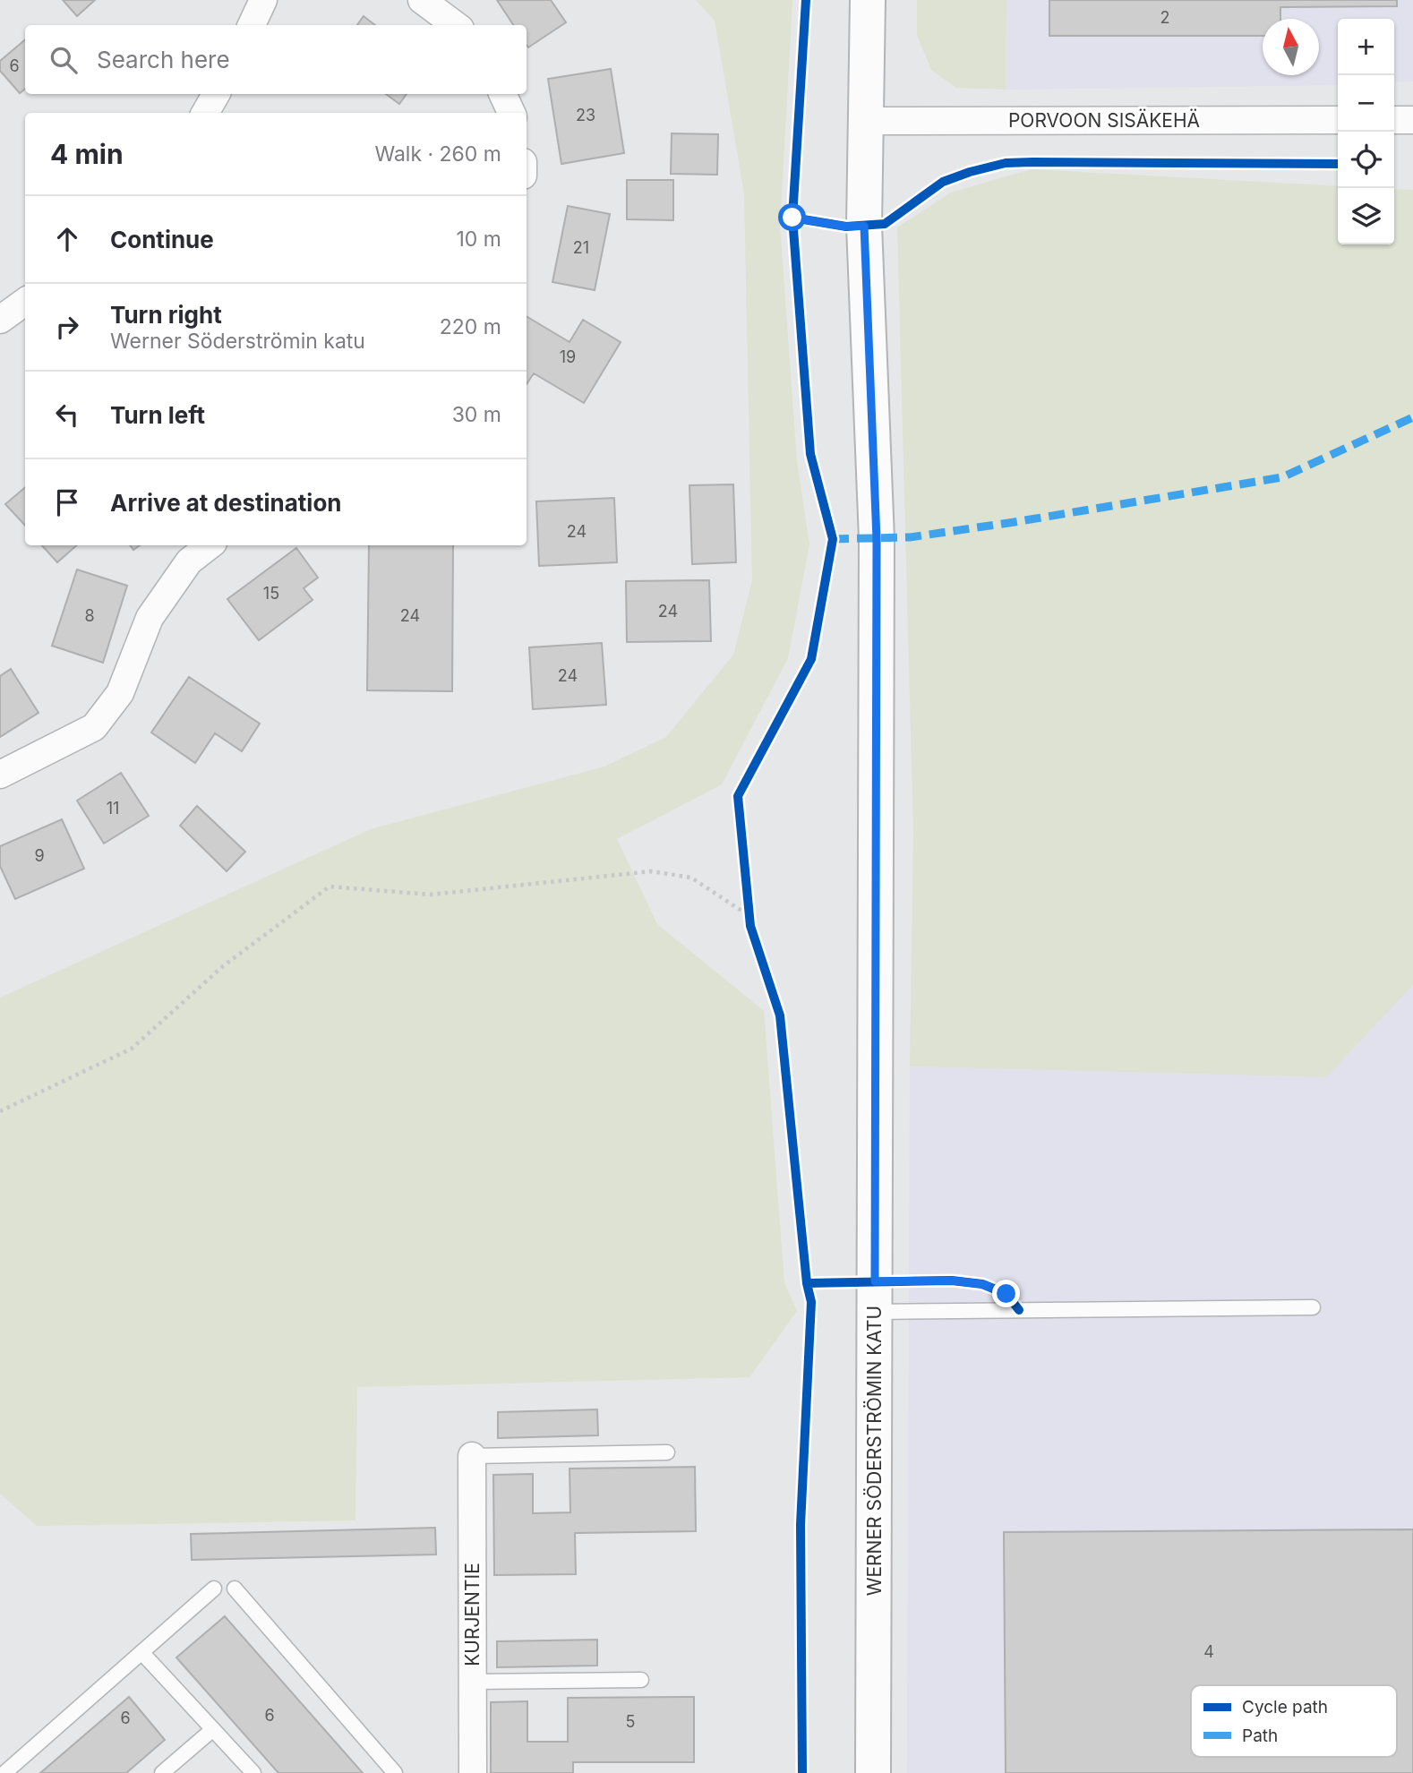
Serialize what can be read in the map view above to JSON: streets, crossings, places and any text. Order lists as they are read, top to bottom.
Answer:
{
  "streets": {
    "street": ["PORVOON SISÄKEHÄ", "WERNER SÖDERSTRÖMIN KATU", "KURJENTIE"]
  },
  "crossings": [
    ["PORVOON SISÄKEHÄ", "WERNER SÖDERSTRÖMIN KATU"]
  ],
  "house_numbers": [
    "2",
    "6",
    "23",
    "21",
    "19",
    "24",
    "15",
    "24",
    "8",
    "24",
    "24",
    "11",
    "9",
    "4",
    "6",
    "6",
    "5"
  ],
  "legend": ["Cycle path", "Path"],
  "north": "top",
  "page": {
    "map_buttons": ["+", "−"],
    "search": "Search here",
    "heading": ["4 min", "Walk · 260 m"],
    "list": [
      ["Continue", "10 m"],
      ["Turn right", "Werner Söderströmin katu", "220 m"],
      ["Turn left", "30 m"],
      "Arrive at destination"
    ]
  }
}
